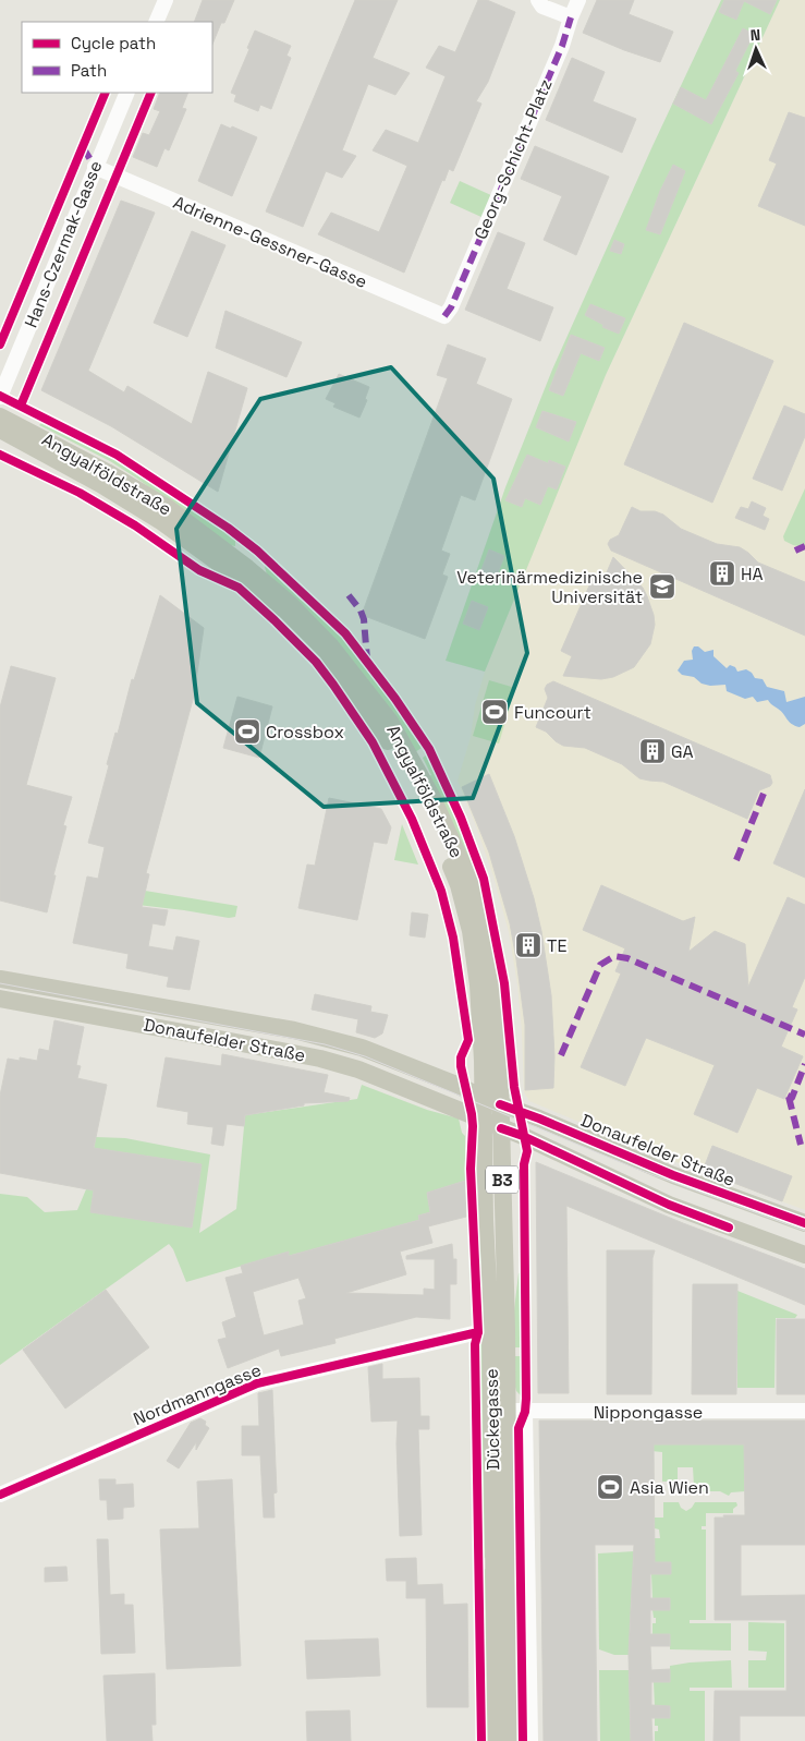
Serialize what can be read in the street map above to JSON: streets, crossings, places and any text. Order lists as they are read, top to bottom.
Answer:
{
  "streets": {
    "main road": [
      "Angyalföldstraße",
      "Donaufelder Straße",
      "B3",
      "Dückegasse"
    ],
    "street": [
      "Georg-Schicht-Platz",
      "Adrienne-Gessner-Gasse",
      "Hans-Czermak-Gasse",
      "Nordmanngasse",
      "Nippongasse"
    ]
  },
  "crossings": [
    ["Georg-Schicht-Platz", "Adrienne-Gessner-Gasse"],
    ["Adrienne-Gessner-Gasse", "Hans-Czermak-Gasse"],
    ["Angyalföldstraße", "Donaufelder Straße"],
    ["Angyalföldstraße", "Dückegasse"],
    ["Donaufelder Straße", "Dückegasse"],
    ["Nordmanngasse", "Dückegasse"],
    ["Nippongasse", "Dückegasse"]
  ],
  "places": {
    "building": ["HA", "GA", "TE"],
    "school or university": ["Veterinärmedizinische Universität"],
    "sports": ["Funcourt", "Crossbox", "Asia Wien"]
  },
  "legend": ["Cycle path", "Path"],
  "north": "top"
}
